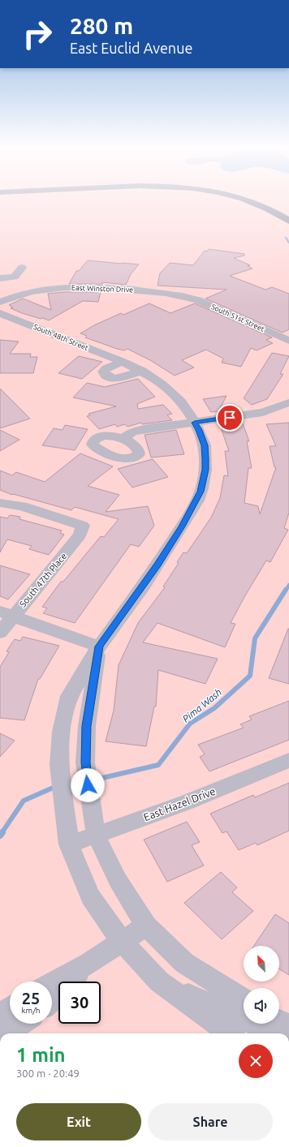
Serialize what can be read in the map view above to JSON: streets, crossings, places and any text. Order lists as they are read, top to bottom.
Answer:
{
  "streets": {
    "street": [
      "East Winston Drive",
      "South 51st Street",
      "South 48th Street",
      "South 47th Place",
      "East Hazel Drive"
    ]
  },
  "crossings": [
    ["East Winston Drive", "South 51st Street"],
    ["South 48th Street", "East Hazel Drive"]
  ],
  "water": ["Pima Wash"],
  "north": "top left",
  "page": {
    "turn": ["280 m", "East Euclid Avenue"],
    "speed": "25 km/h",
    "limit": "30",
    "heading": ["1 min", "300 m · 20:49"],
    "buttons": ["Exit", "Share"]
  }
}
